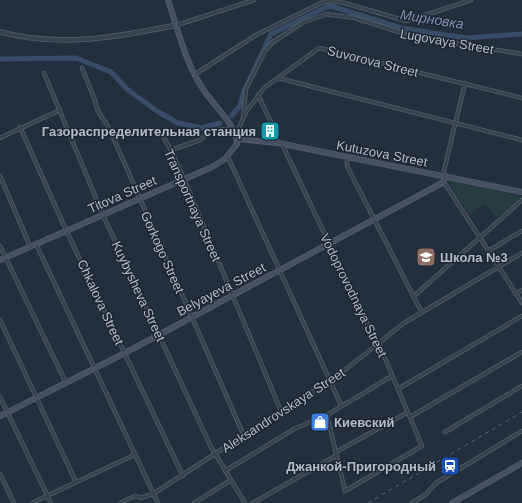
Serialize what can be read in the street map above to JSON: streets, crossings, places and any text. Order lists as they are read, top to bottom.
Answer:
{
  "streets": {
    "main road": ["Kutuzova Street", "Titova Street", "Belyayeva Street"],
    "street": [
      "Lugovaya Street",
      "Suvorova Street",
      "Transportnaya Street",
      "Gorkogo Street",
      "Kuybysheva Street",
      "Vodoprovodnaya Street",
      "Chkalova Street",
      "Aleksandrovskaya Street"
    ]
  },
  "crossings": [
    ["Lugovaya Street", "Suvorova Street"],
    ["Suvorova Street", "Vodoprovodnaya Street"],
    ["Kutuzova Street", "Vodoprovodnaya Street"],
    ["Titova Street", "Transportnaya Street"],
    ["Titova Street", "Gorkogo Street"],
    ["Titova Street", "Kuybysheva Street"],
    ["Titova Street", "Chkalova Street"],
    ["Transportnaya Street", "Belyayeva Street"],
    ["Transportnaya Street", "Aleksandrovskaya Street"],
    ["Gorkogo Street", "Belyayeva Street"],
    ["Gorkogo Street", "Aleksandrovskaya Street"],
    ["Belyayeva Street", "Kuybysheva Street"],
    ["Belyayeva Street", "Vodoprovodnaya Street"],
    ["Belyayeva Street", "Chkalova Street"],
    ["Kuybysheva Street", "Aleksandrovskaya Street"],
    ["Vodoprovodnaya Street", "Aleksandrovskaya Street"],
    ["Chkalova Street", "Aleksandrovskaya Street"]
  ],
  "water": ["Мирновка"],
  "places": {
    "building": ["Газораспределительная станция"],
    "school or university": ["Школа №3"],
    "shop": ["Киевский"],
    "station": ["Джанкой-Пригородный"]
  }
}
